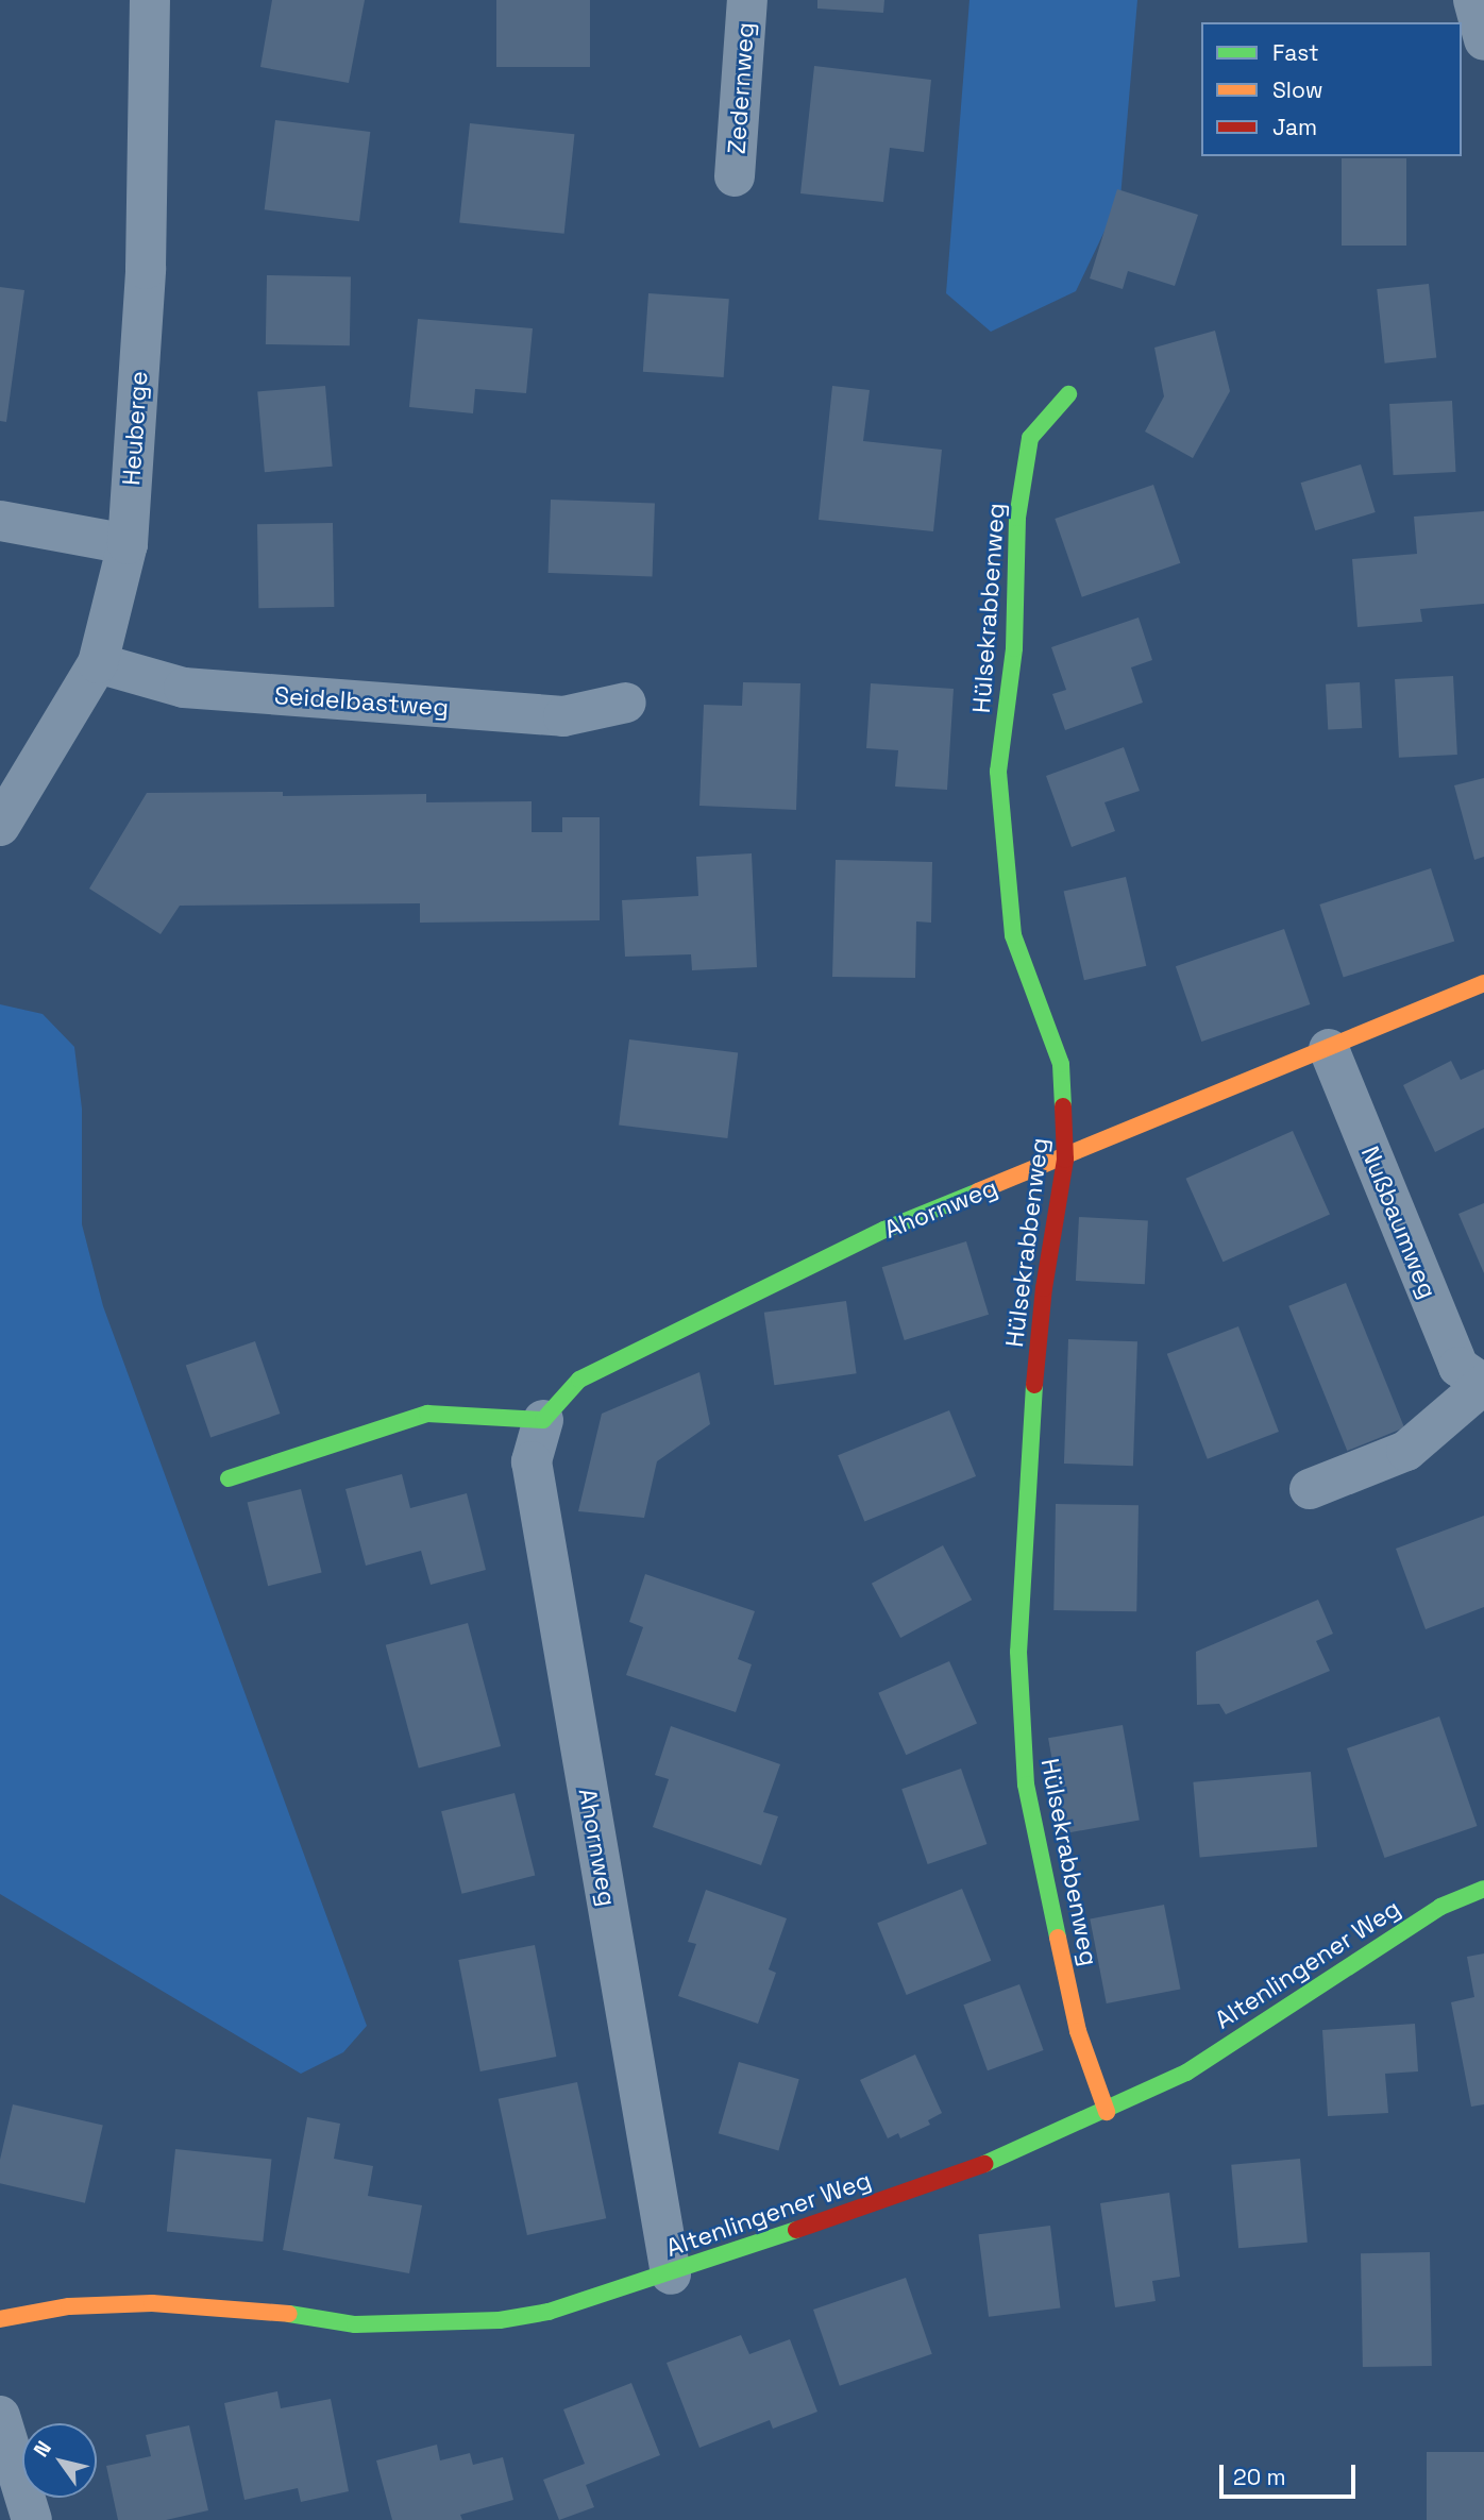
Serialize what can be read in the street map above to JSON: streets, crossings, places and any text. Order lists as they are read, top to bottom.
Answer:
{
  "streets": {
    "street": [
      "Zedernweg",
      "Heuberge",
      "Hülsekrabbenweg",
      "Seidelbastweg",
      "Ahornweg",
      "Nußbaumweg",
      "Altenlingener Weg"
    ]
  },
  "crossings": [
    ["Heuberge", "Seidelbastweg"],
    ["Hülsekrabbenweg", "Ahornweg"],
    ["Hülsekrabbenweg", "Altenlingener Weg"],
    ["Ahornweg", "Nußbaumweg"],
    ["Ahornweg", "Altenlingener Weg"]
  ],
  "legend": ["Fast", "Slow", "Jam"],
  "scale_bar": "20 m",
  "north": "top left"
}
